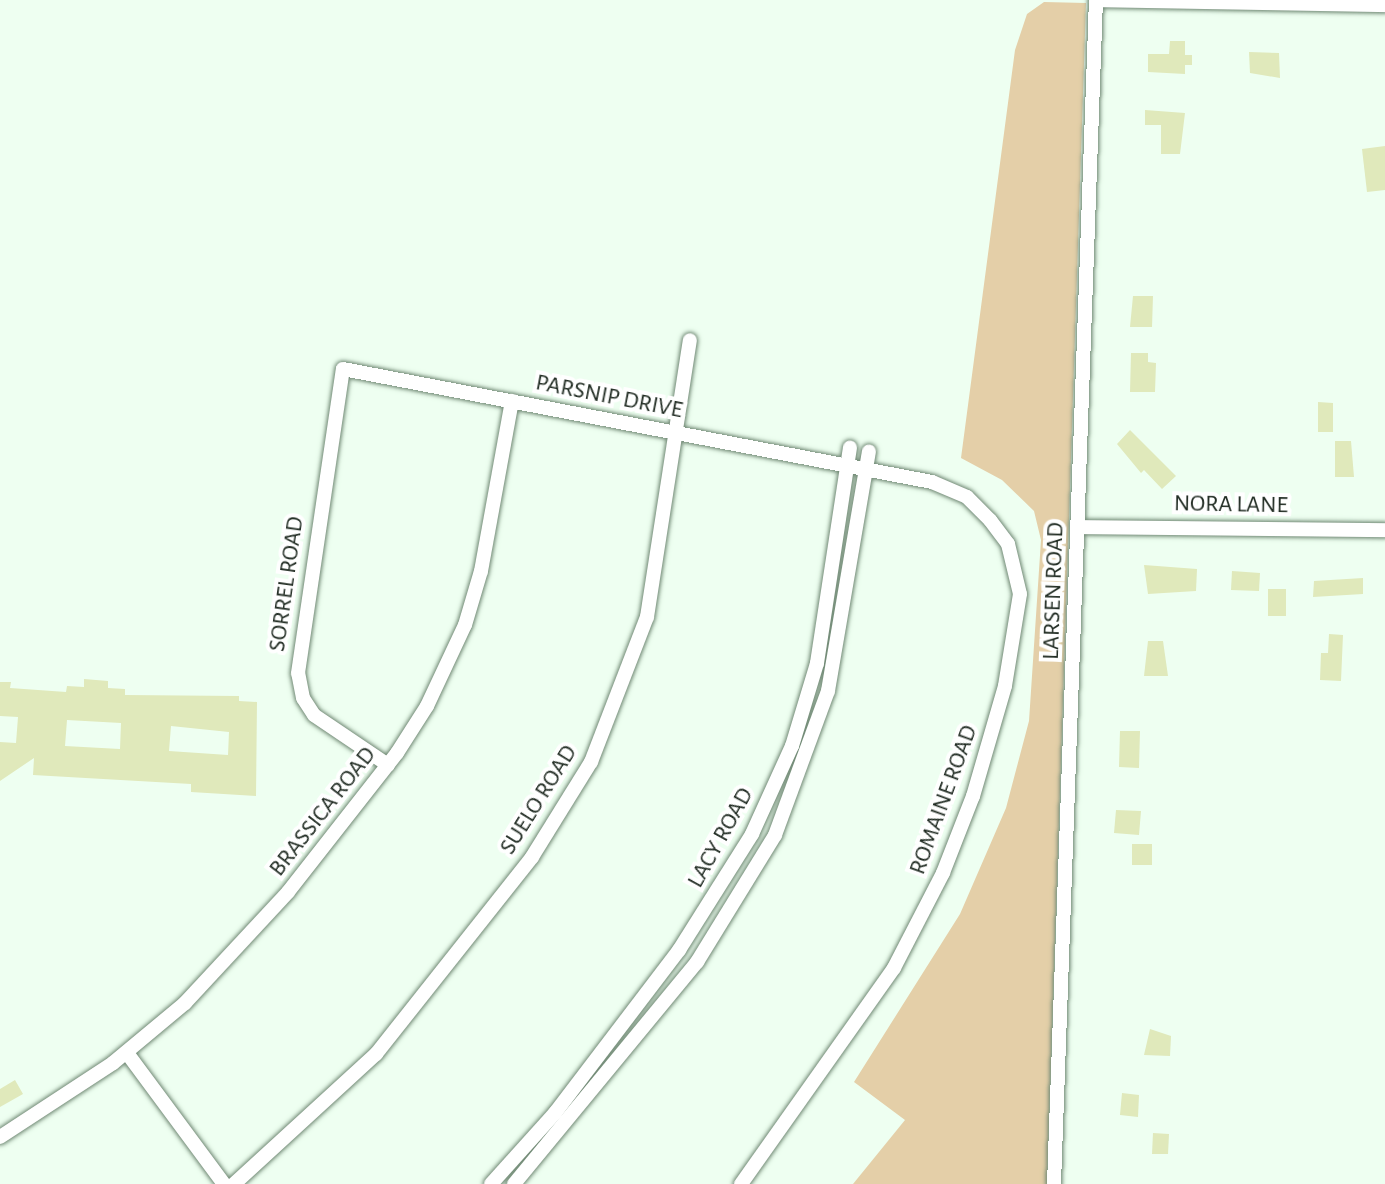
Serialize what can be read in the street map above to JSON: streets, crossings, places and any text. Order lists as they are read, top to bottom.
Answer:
{
  "streets": {
    "street": [
      "PARSNIP DRIVE",
      "NORA LANE",
      "SORREL ROAD",
      "LARSEN ROAD",
      "SUELO ROAD",
      "ROMAINE ROAD",
      "BRASSICA ROAD",
      "LACY ROAD"
    ]
  },
  "crossings": [
    ["PARSNIP DRIVE", "SORREL ROAD"],
    ["PARSNIP DRIVE", "SUELO ROAD"],
    ["PARSNIP DRIVE", "ROMAINE ROAD"],
    ["PARSNIP DRIVE", "BRASSICA ROAD"],
    ["PARSNIP DRIVE", "LACY ROAD"],
    ["NORA LANE", "LARSEN ROAD"],
    ["SORREL ROAD", "BRASSICA ROAD"],
    ["ROMAINE ROAD", "LACY ROAD"]
  ]
}
